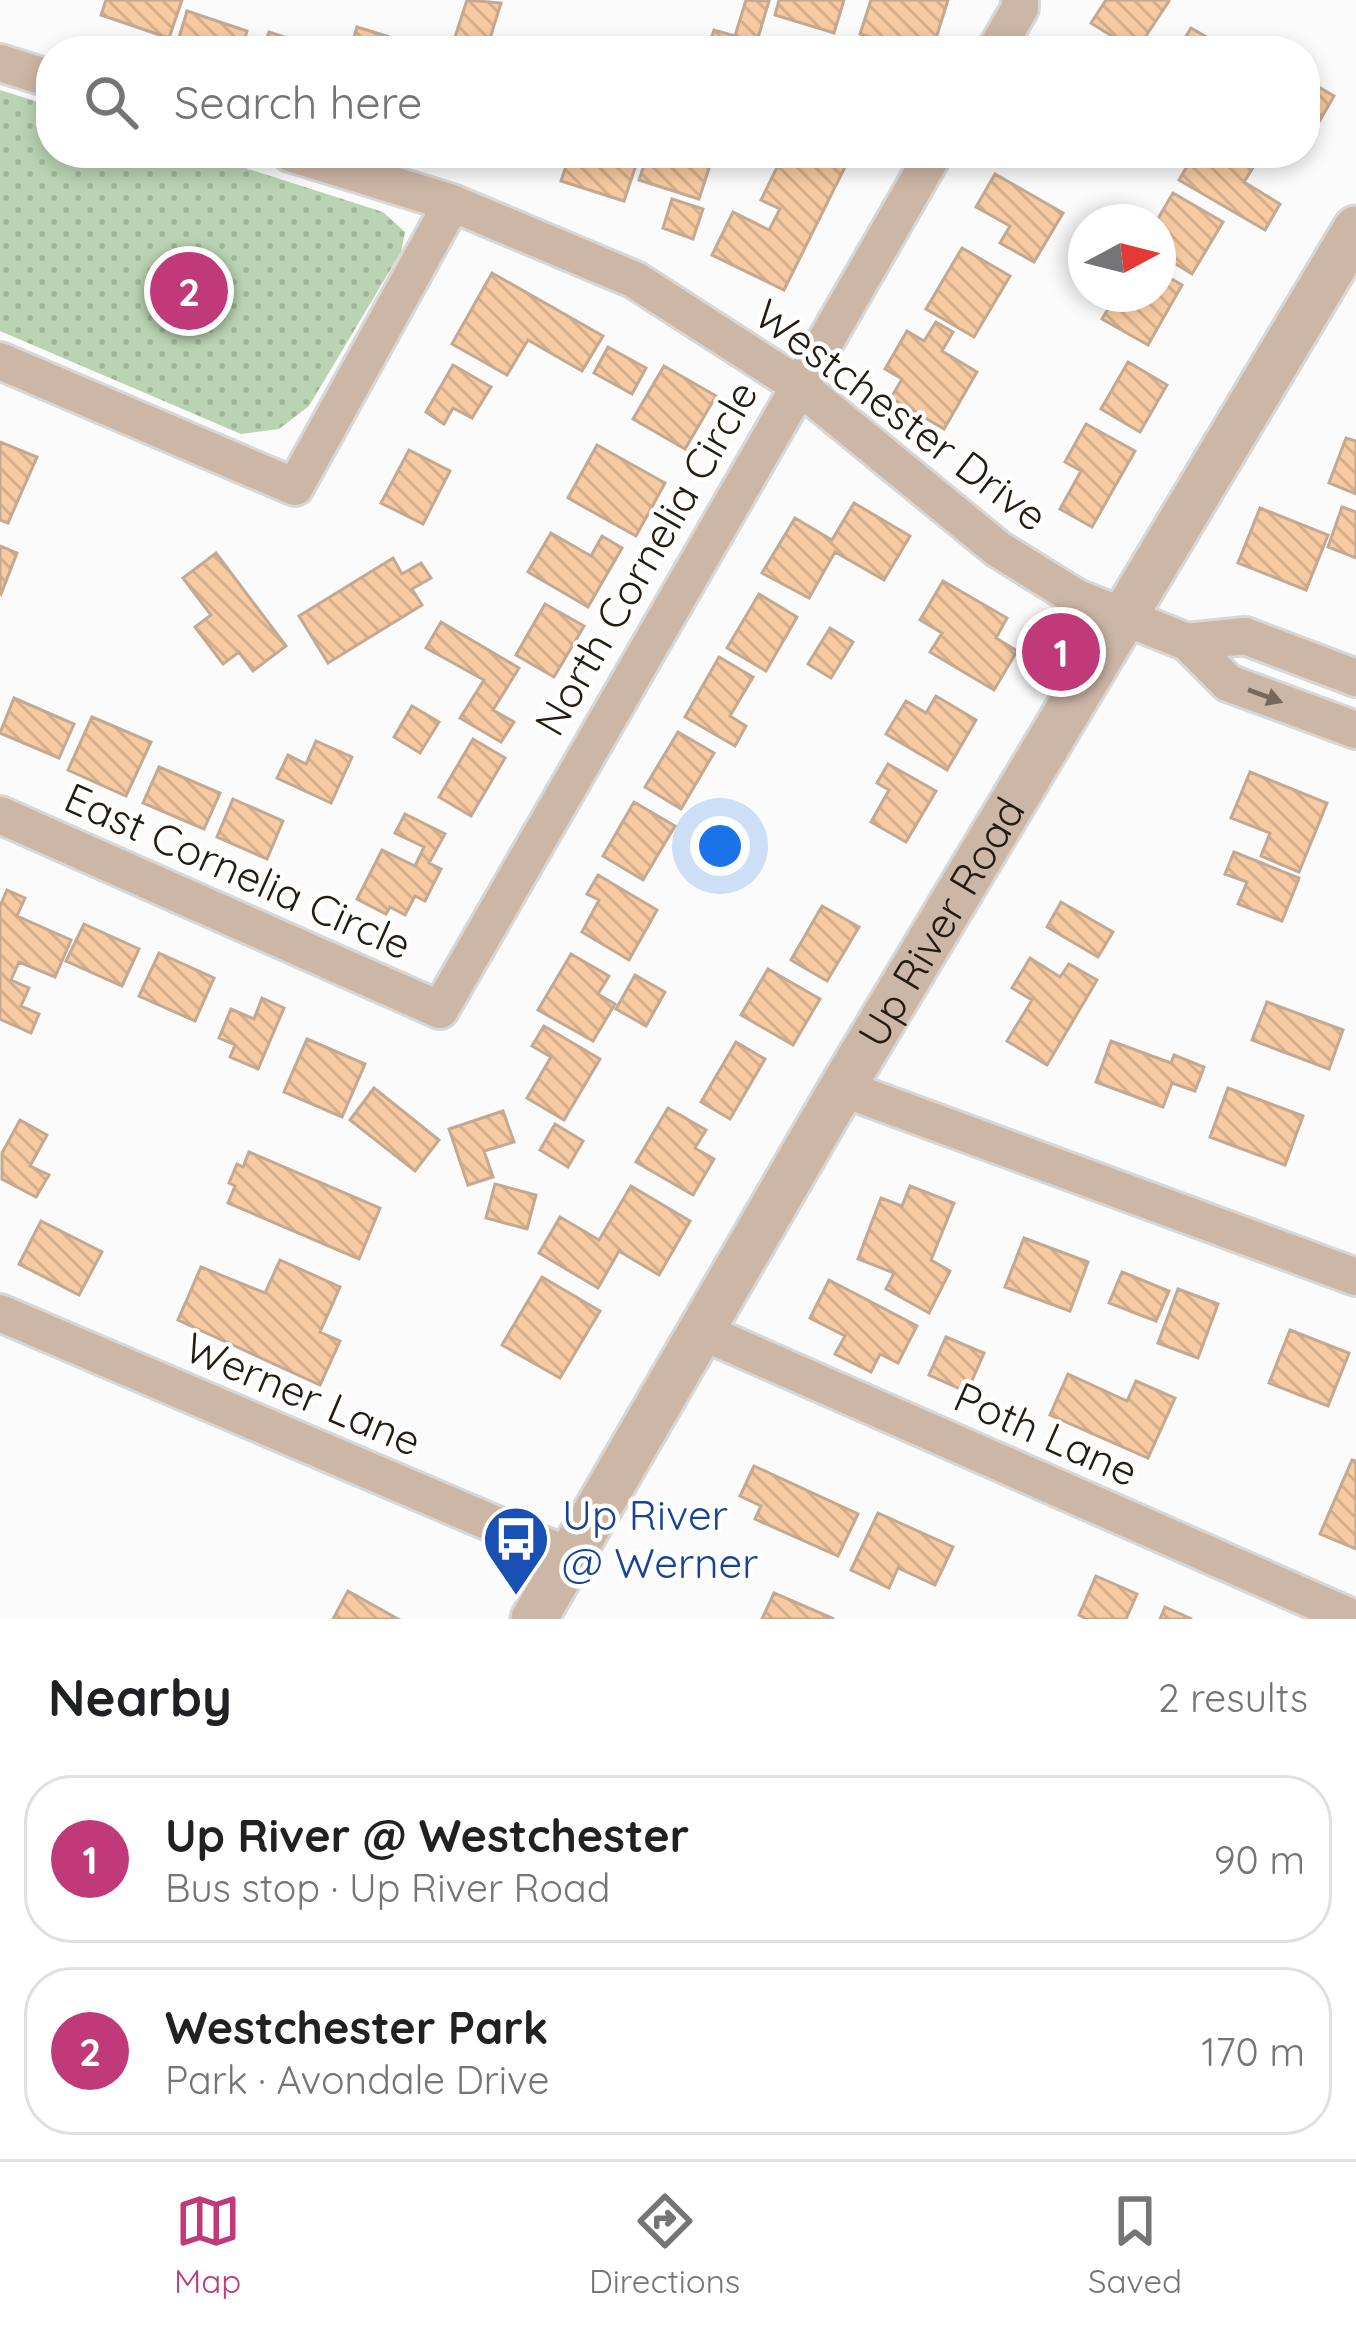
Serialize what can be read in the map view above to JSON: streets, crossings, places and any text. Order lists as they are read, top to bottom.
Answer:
{
  "streets": {
    "street": [
      "Westchester Drive",
      "North Cornelia Circle",
      "East Cornelia Circle",
      "Up River Road",
      "Werner Lane",
      "Poth Lane"
    ]
  },
  "crossings": [
    ["Westchester Drive", "North Cornelia Circle"],
    ["Westchester Drive", "Up River Road"],
    ["North Cornelia Circle", "East Cornelia Circle"],
    ["Up River Road", "Werner Lane"],
    ["Up River Road", "Poth Lane"]
  ],
  "places": {
    "bus stop": ["Up River @ Werner"]
  },
  "north": "right",
  "page": {
    "search": "Search here",
    "pins": ["2", "1"],
    "heading": ["Nearby", "2 results"],
    "list": [
      {
        "mark": "1",
        "name": "Up River @ Westchester",
        "note": "Bus stop · Up River Road",
        "value": "90 m"
      },
      {
        "mark": "2",
        "name": "Westchester Park",
        "note": "Park · Avondale Drive",
        "value": "170 m"
      }
    ],
    "nav": ["Map", "Directions", "Saved"]
  }
}
